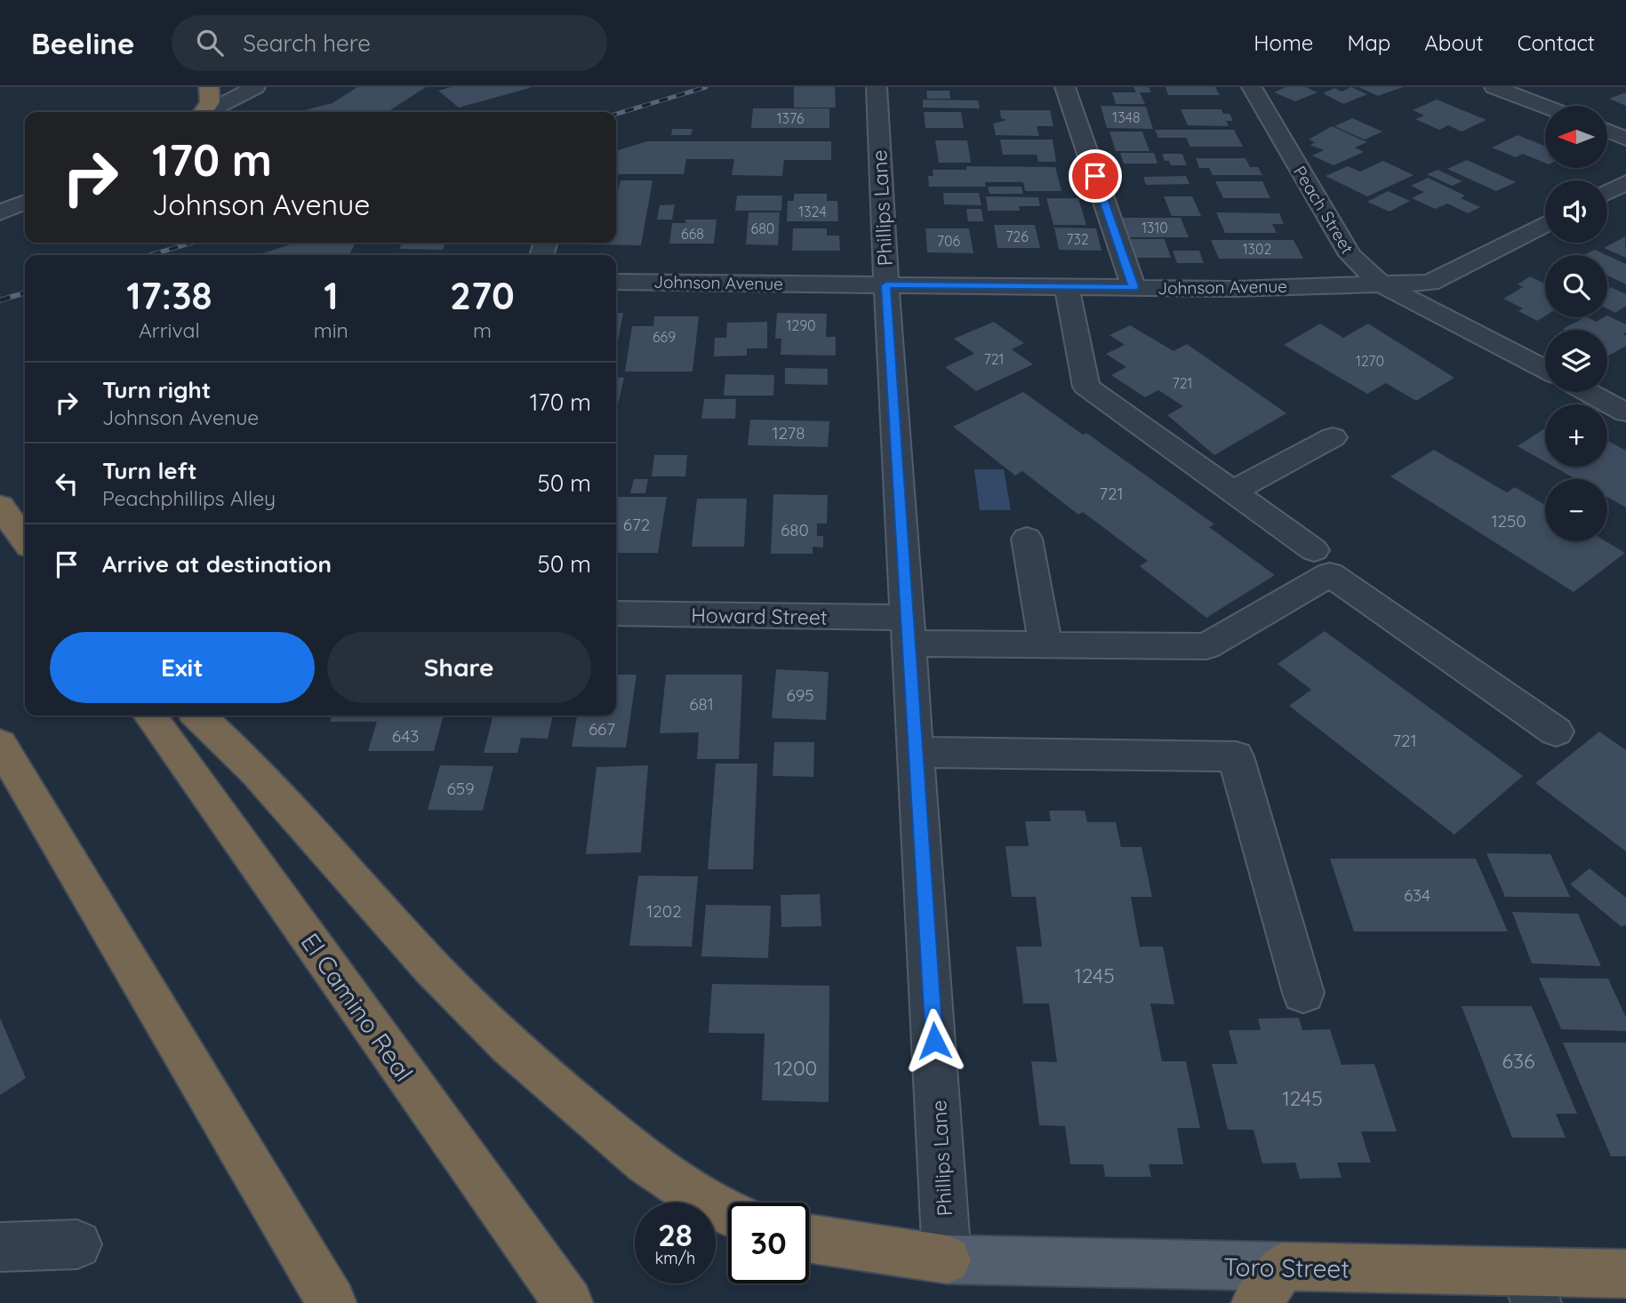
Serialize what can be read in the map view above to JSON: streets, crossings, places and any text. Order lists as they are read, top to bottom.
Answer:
{
  "streets": {
    "highway": ["El Camino Real", "Toro Street"],
    "street": [
      "Phillips Lane",
      "Peach Street",
      "Johnson Avenue",
      "Howard Street"
    ]
  },
  "crossings": [
    ["Phillips Lane", "Johnson Avenue"],
    ["Phillips Lane", "Howard Street"],
    ["Phillips Lane", "Toro Street"],
    ["Peach Street", "Johnson Avenue"]
  ],
  "house_numbers": [
    "1348",
    "1376",
    "1324",
    "1310",
    "680",
    "668",
    "726",
    "732",
    "706",
    "1302",
    "1290",
    "669",
    "721",
    "1270",
    "721",
    "1278",
    "721",
    "1250",
    "672",
    "680",
    "695",
    "681",
    "667",
    "643",
    "721",
    "659",
    "634",
    "1202",
    "1245",
    "636",
    "1200",
    "1245"
  ],
  "north": "left",
  "page": {
    "header": "Beeline",
    "search": "Search here",
    "nav": [
      "Home",
      "Map",
      "About",
      "Contact"
    ],
    "map_buttons": ["+", "−"],
    "turn": ["170 m", "Johnson Avenue"],
    "eta": [
      "17:38",
      "Arrival",
      "1",
      "min",
      "270",
      "m"
    ],
    "list": [
      {
        "name": "Turn right",
        "note": "Johnson Avenue",
        "value": "170 m"
      },
      {
        "name": "Turn left",
        "note": "Peachphillips Alley",
        "value": "50 m"
      },
      {
        "name": "Arrive at destination",
        "value": "50 m"
      }
    ],
    "buttons": ["Exit", "Share"],
    "speed": "28 km/h",
    "limit": "30"
  }
}
